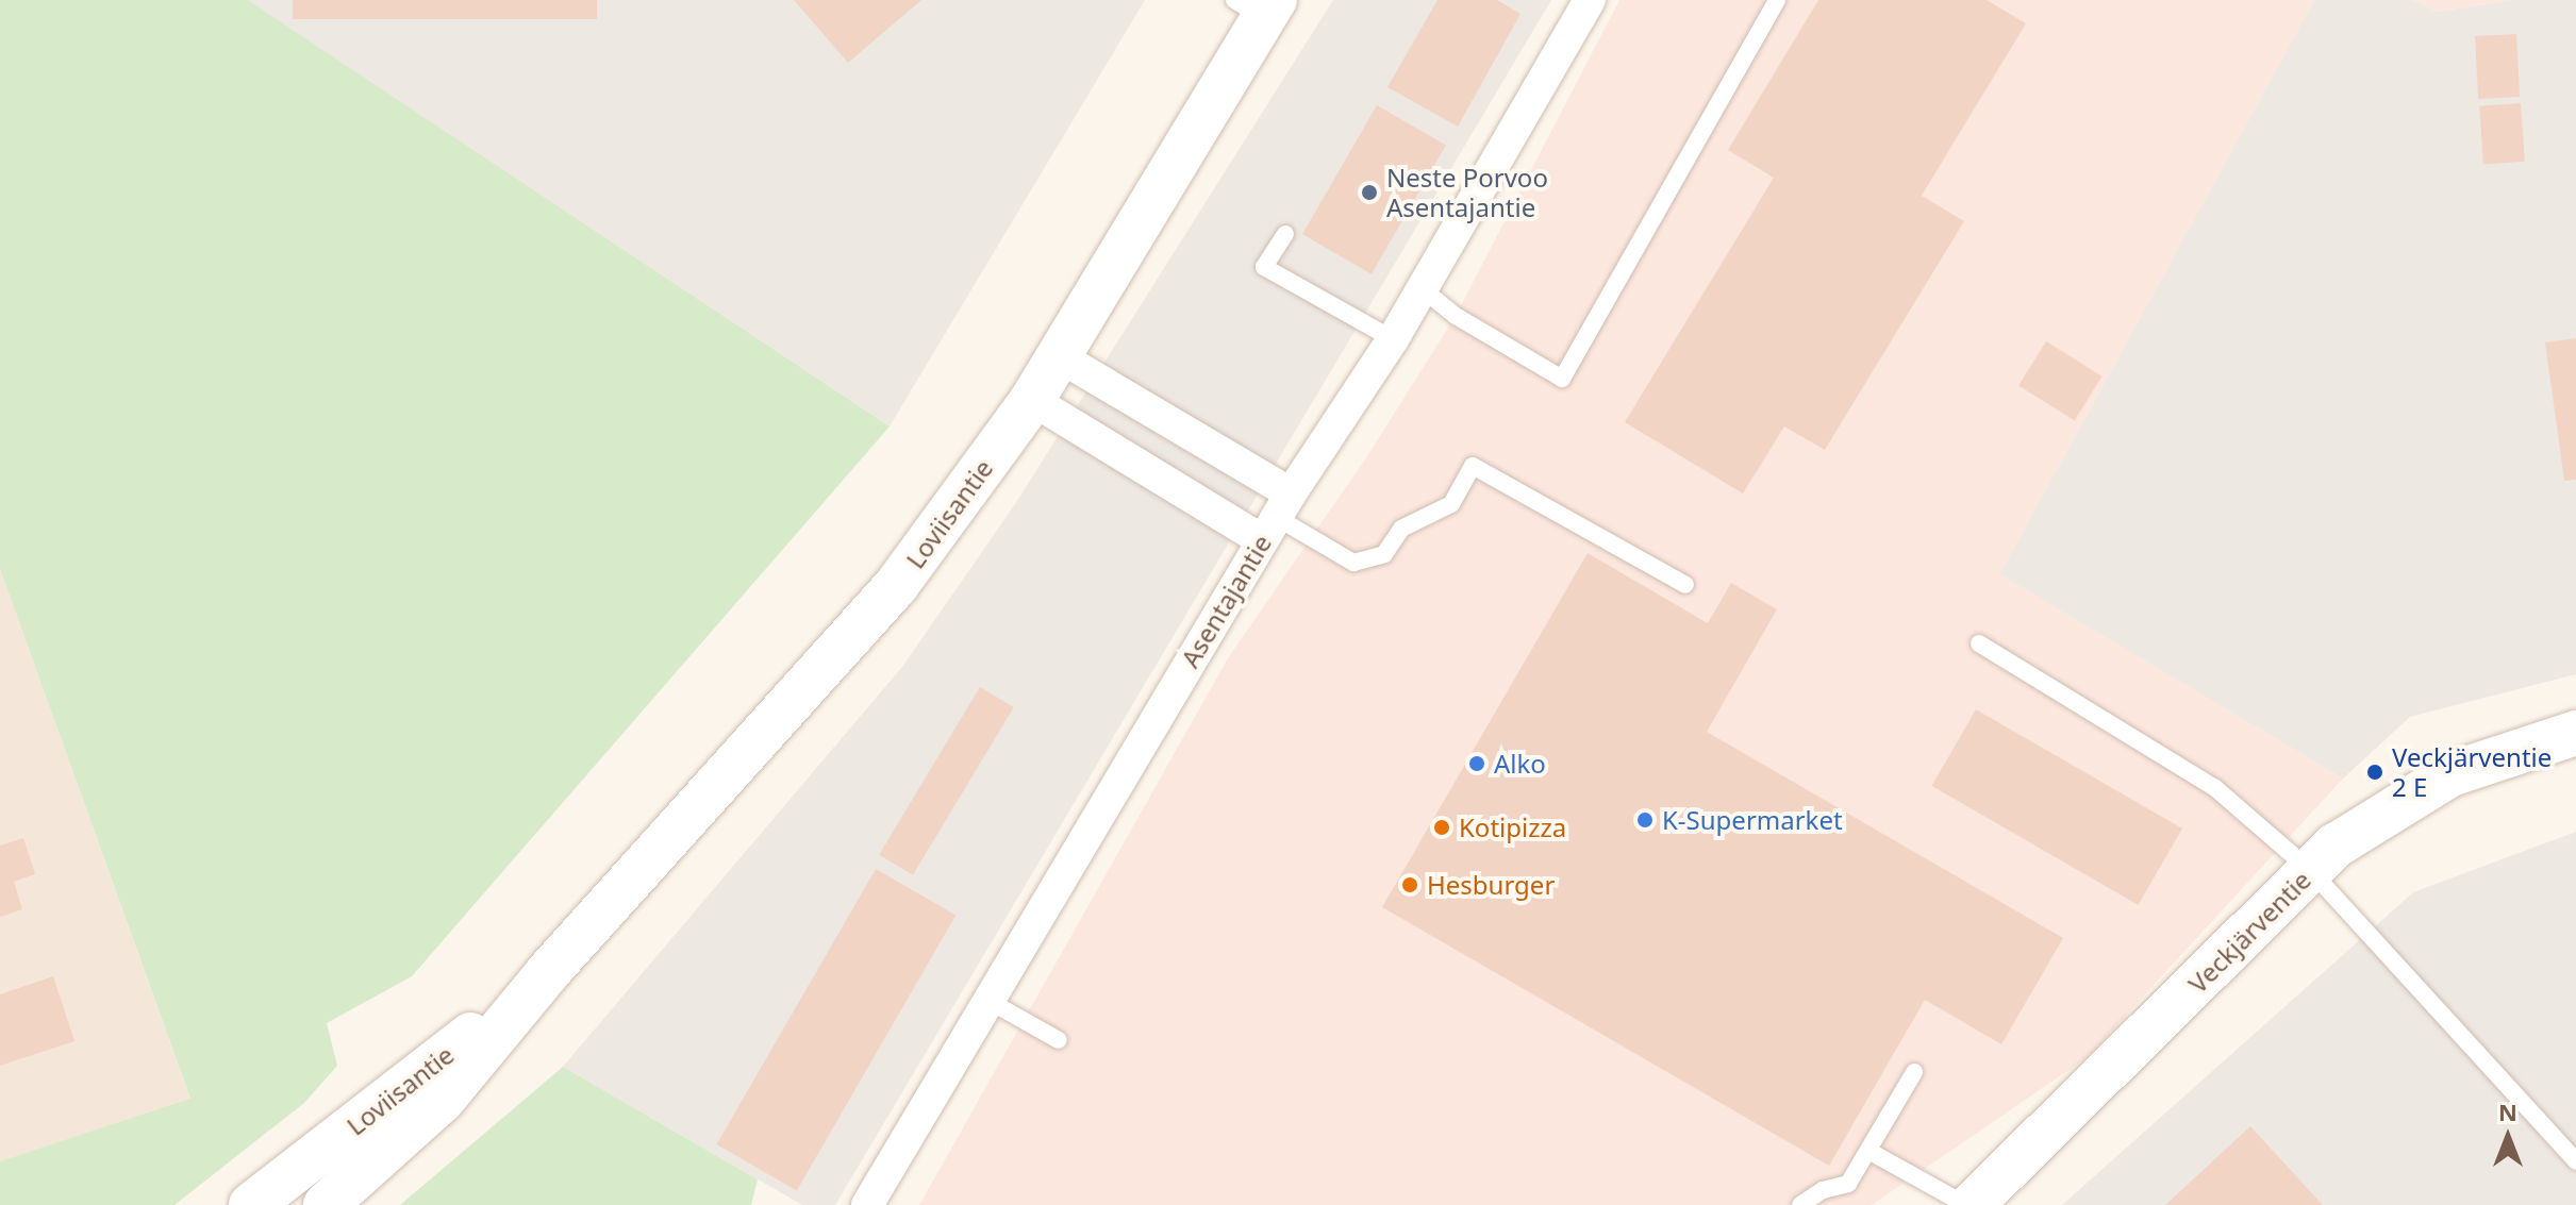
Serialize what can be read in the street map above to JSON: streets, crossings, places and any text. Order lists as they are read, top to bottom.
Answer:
{
  "streets": {
    "main road": ["Loviisantie", "Veckjärventie"],
    "street": ["Asentajantie"]
  },
  "places": [
    "Neste Porvoo Asentajantie",
    "Alko",
    "Veckjärventie 2 E",
    "K-Supermarket",
    "Kotipizza",
    "Hesburger"
  ],
  "north": "top"
}
